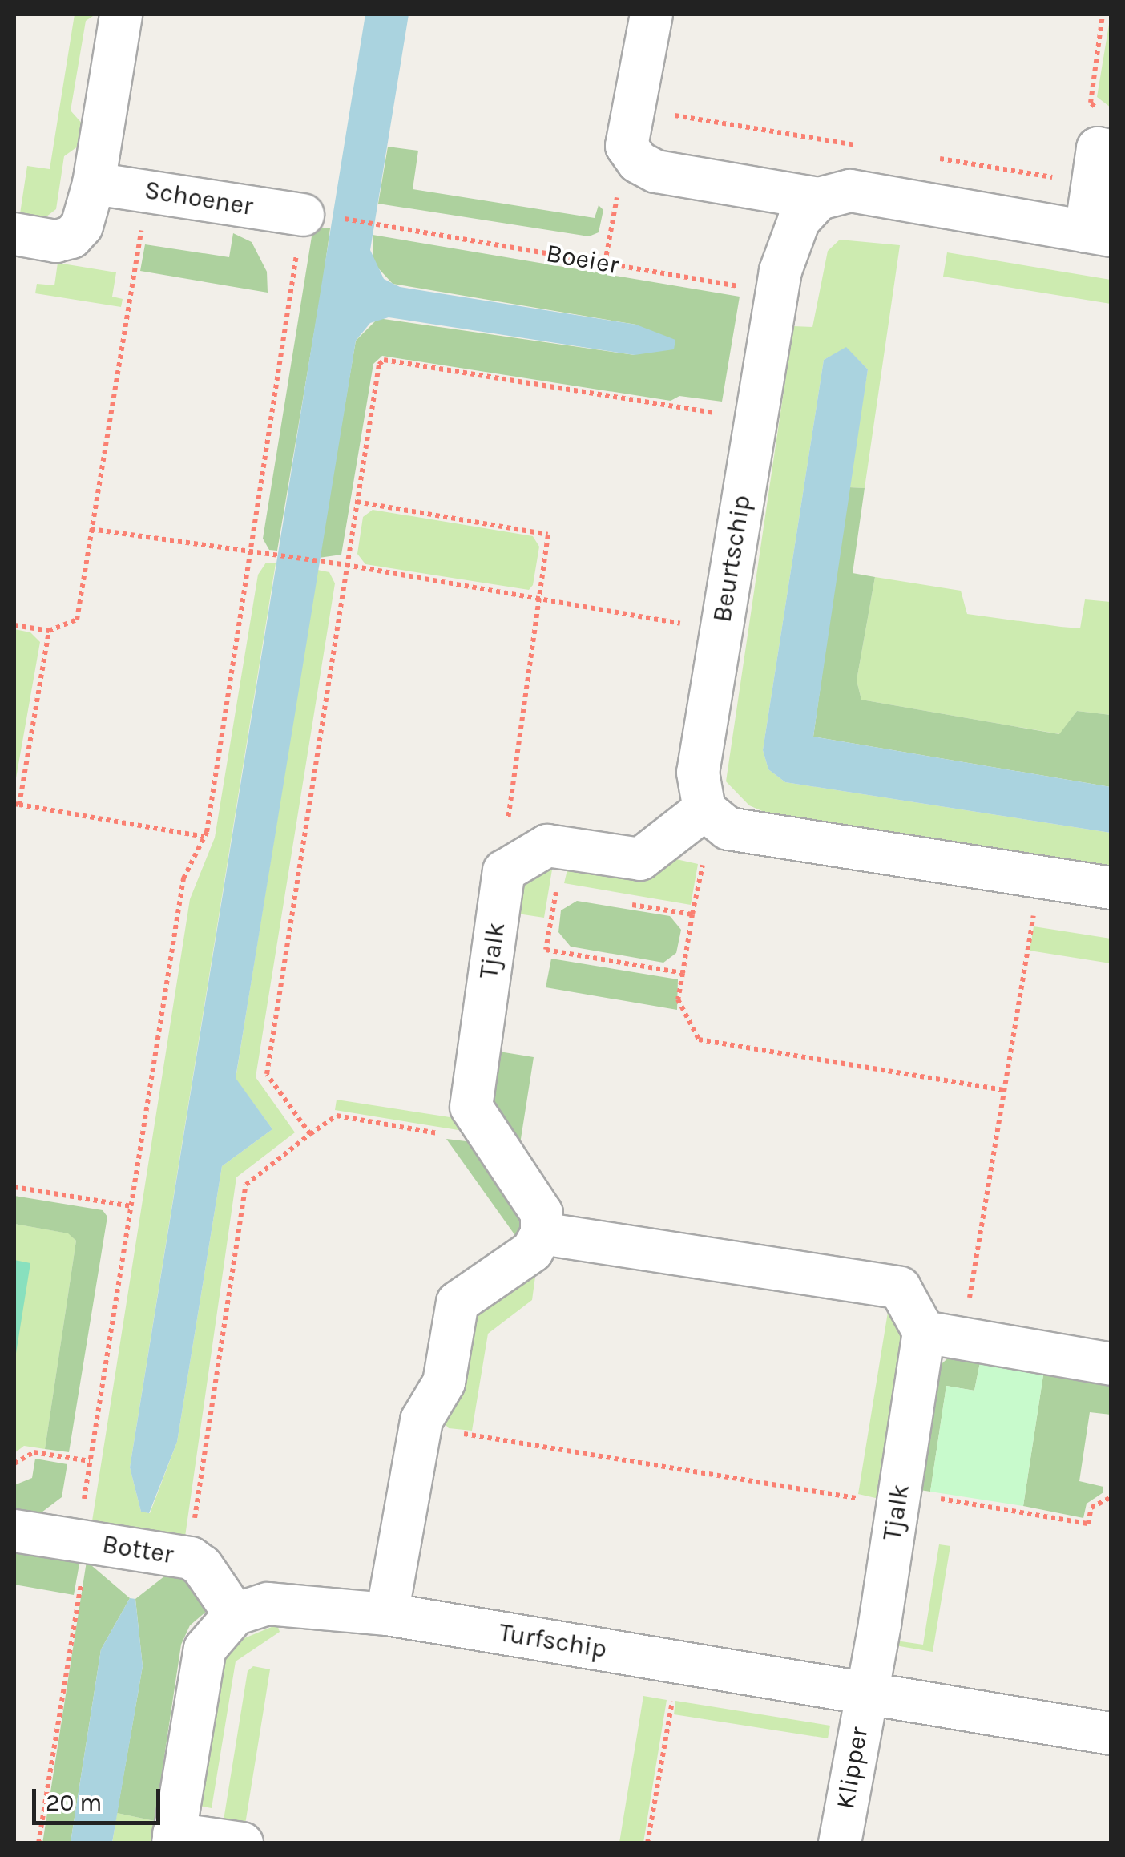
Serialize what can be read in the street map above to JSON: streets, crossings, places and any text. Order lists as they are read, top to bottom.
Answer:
{
  "streets": {
    "street": [
      "Schoener",
      "Beurtschip",
      "Tjalk",
      "Botter",
      "Turfschip",
      "Klipper"
    ],
    "path": ["Boeier"]
  },
  "crossings": [
    ["Schoener", "Boeier"],
    ["Boeier", "Beurtschip"],
    ["Tjalk", "Turfschip"],
    ["Tjalk", "Klipper"],
    ["Botter", "Turfschip"],
    ["Turfschip", "Klipper"]
  ],
  "scale_bar": "20 m"
}
